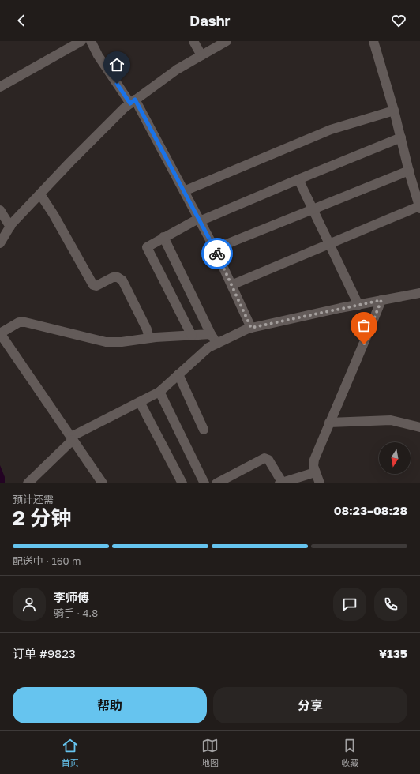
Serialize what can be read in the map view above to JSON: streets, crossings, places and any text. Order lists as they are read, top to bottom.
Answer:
{
  "north": "bottom",
  "page": {
    "header": "Dashr",
    "heading": ["2 分钟", "预计还需", "08:23–08:28"],
    "panel": [
      "李师傅",
      "骑手 · 4.8",
      "订单 #9823",
      "¥135"
    ],
    "bar": "配送中 · 160 m",
    "buttons": ["帮助", "分享"],
    "tabs": ["首页", "地图", "收藏"]
  }
}
